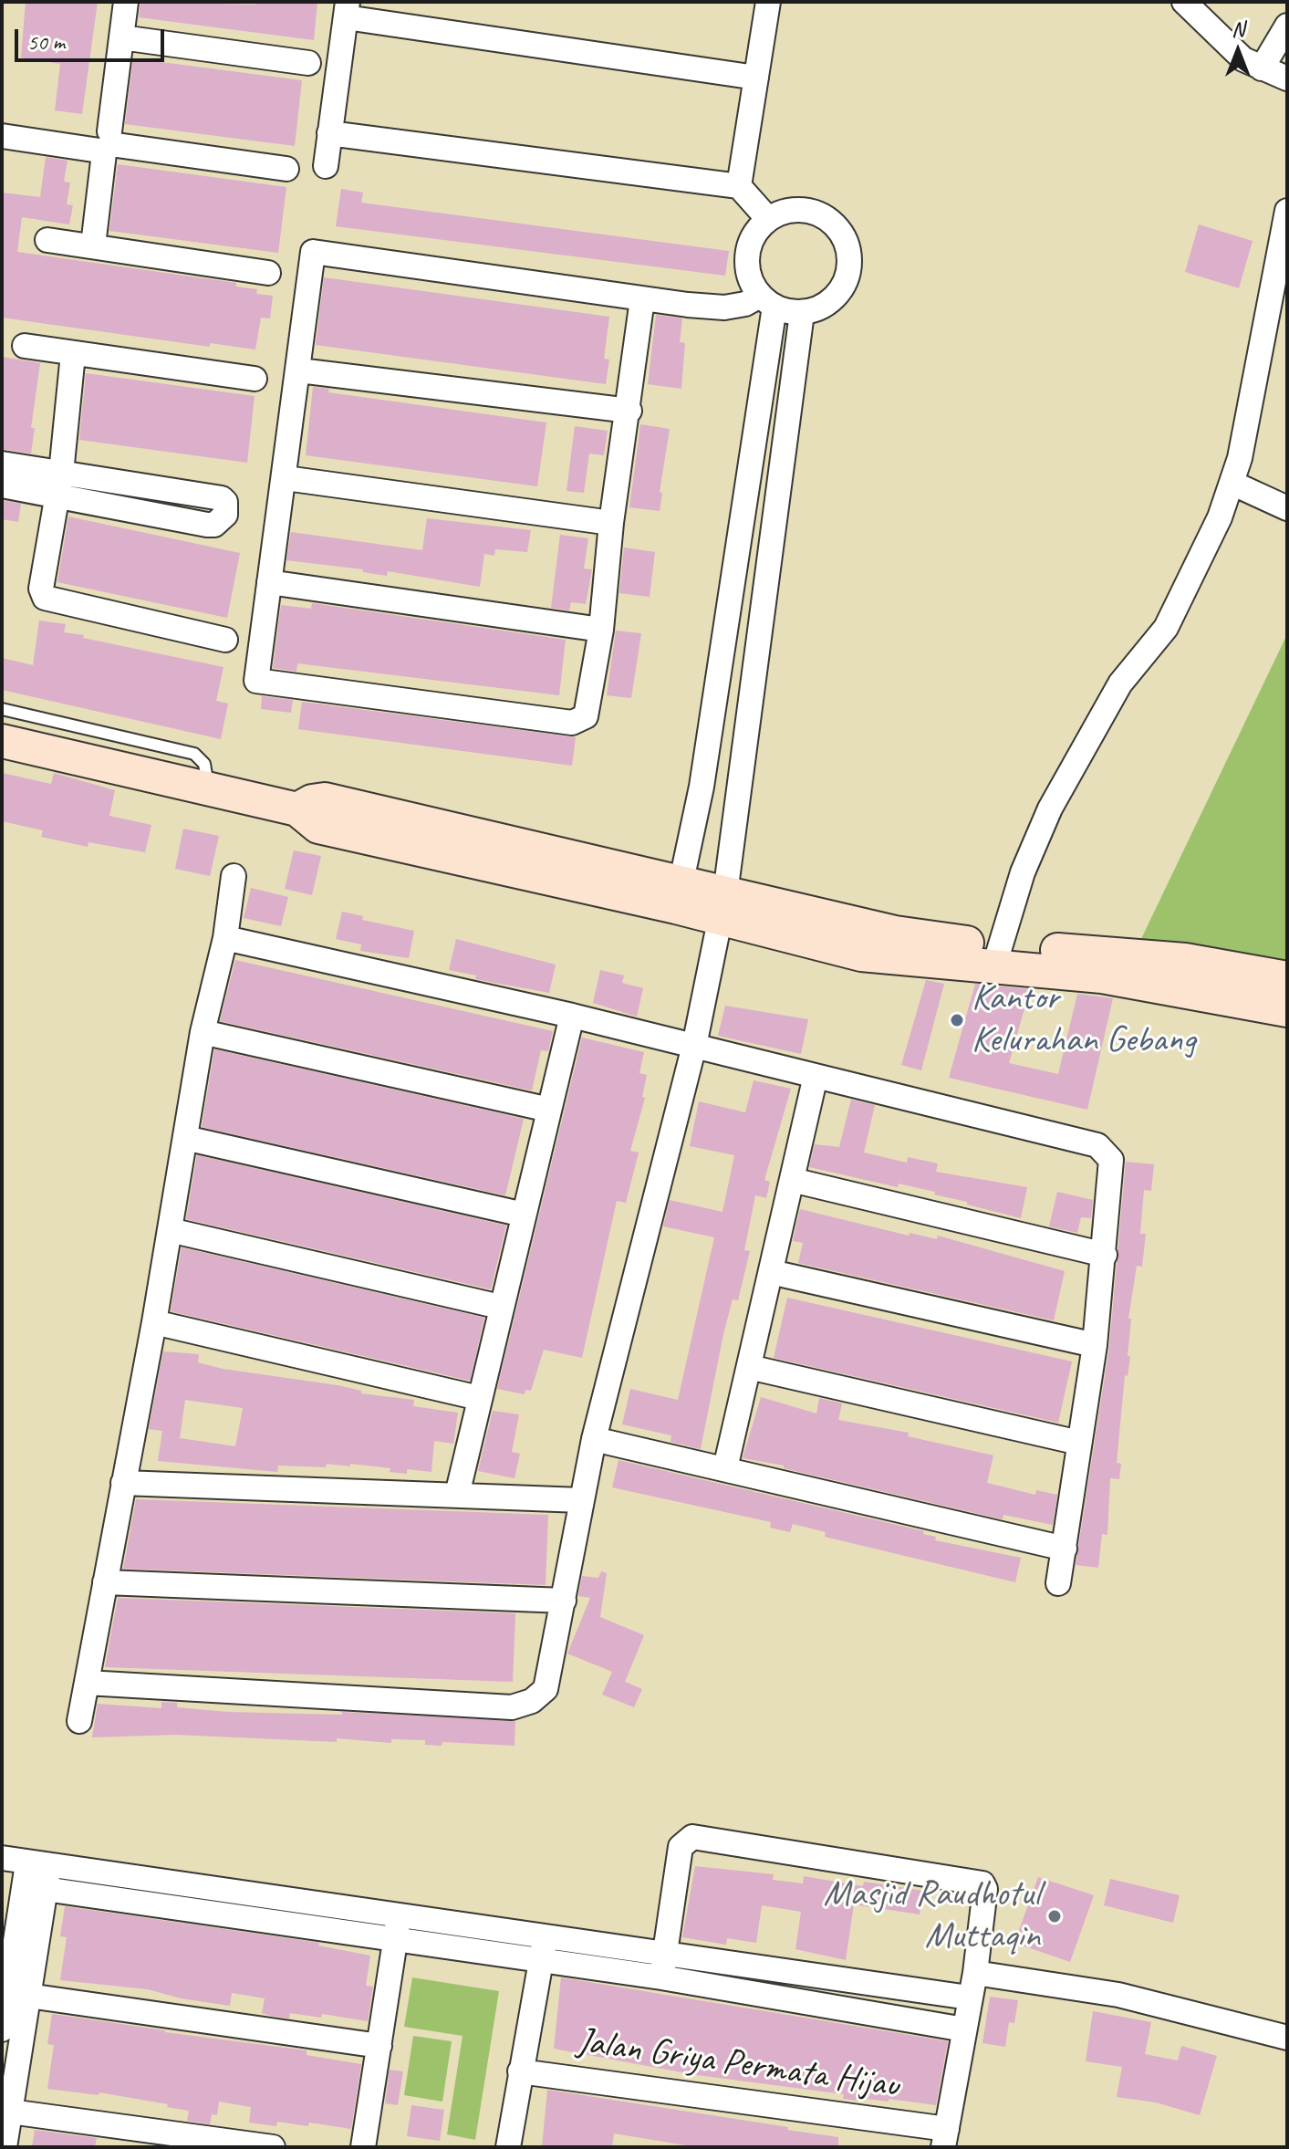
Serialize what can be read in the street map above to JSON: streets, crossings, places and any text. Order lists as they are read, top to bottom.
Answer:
{
  "streets": {
    "street": ["Jalan Griya Permata Hijau"]
  },
  "places": ["Kantor Kelurahan Gebang", "Masjid Raudhotul Muttaqin"],
  "scale_bar": "50 m",
  "north": "top"
}
